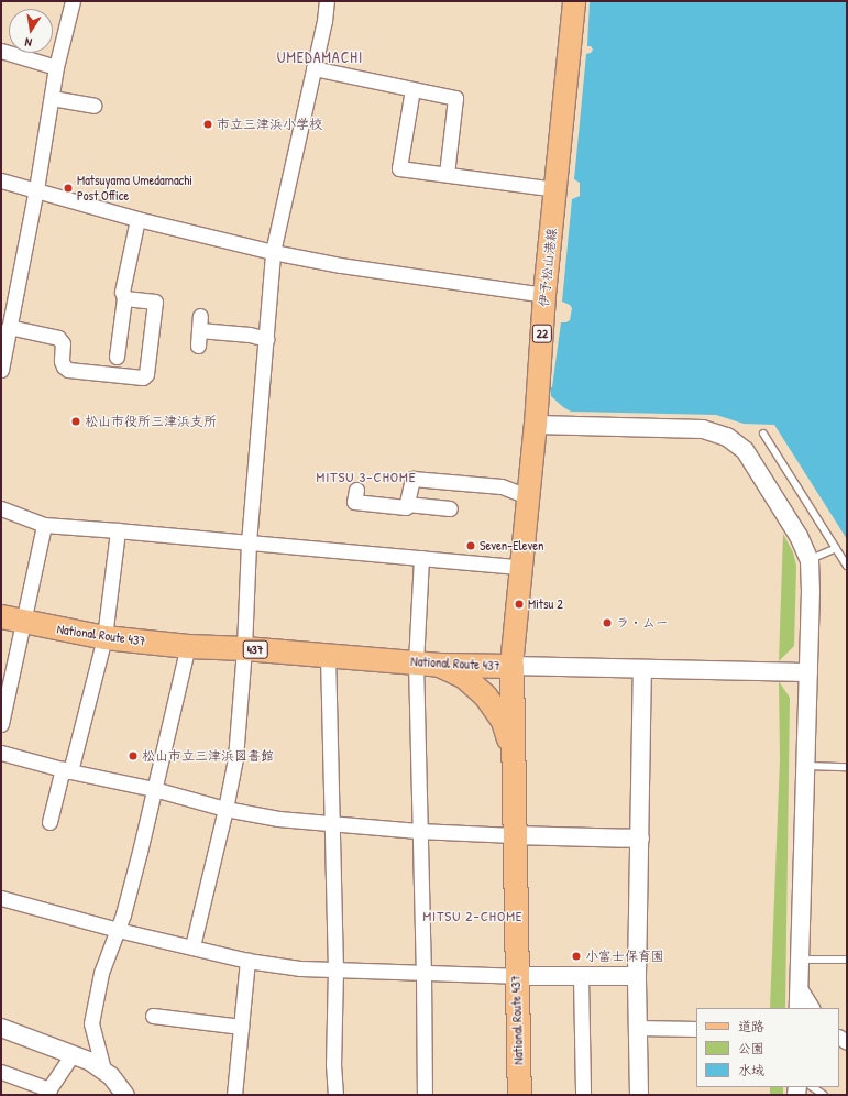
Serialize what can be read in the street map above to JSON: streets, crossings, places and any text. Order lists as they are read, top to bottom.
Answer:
{
  "streets": {
    "highway": ["National Route 437", "437"],
    "main road": ["伊予松山港線", "22"]
  },
  "crossings": [
    ["伊予松山港線", "National Route 437"]
  ],
  "districts": ["UMEDAMACHI", "MITSU 3-CHOME", "MITSU 2-CHOME"],
  "places": [
    "市立三津浜小学校",
    "Matsuyama Umedamachi Post Office",
    "松山市役所三津浜支所",
    "Seven-Eleven",
    "Mitsu 2",
    "ラ・ムー",
    "松山市立三津浜図書館",
    "小富士保育園"
  ],
  "legend": ["道路", "公園", "水域"],
  "north": "bottom"
}
